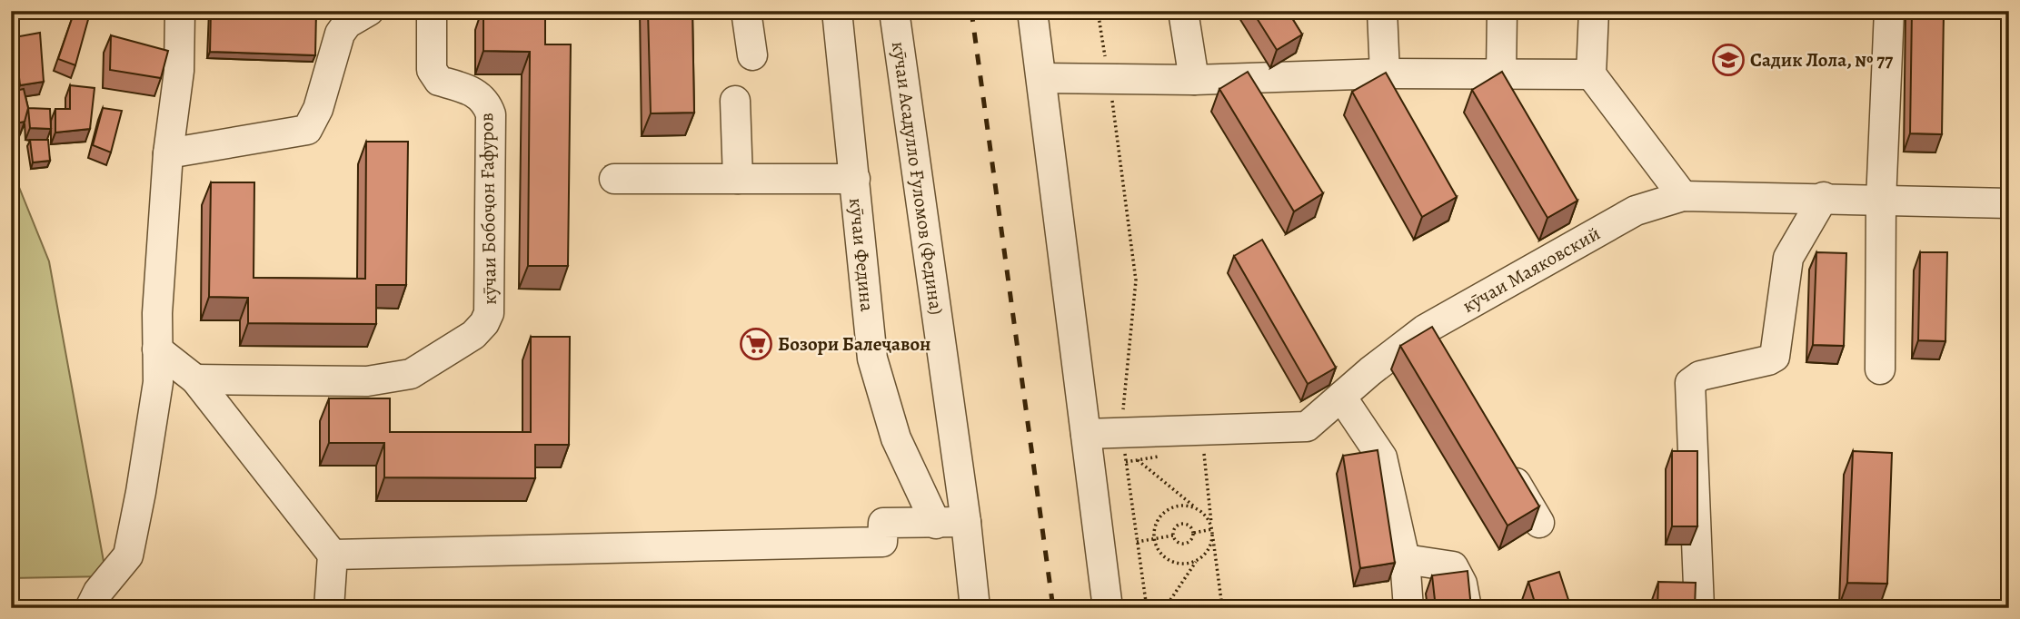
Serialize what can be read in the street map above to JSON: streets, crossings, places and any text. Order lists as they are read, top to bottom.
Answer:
{
  "streets": {
    "street": [
      "кӯчаи Асадулло Ғуломов (Федина)",
      "кӯчаи Бобоҷон Ғафуров",
      "кӯчаи Федина",
      "кӯчаи Маяковский"
    ]
  },
  "places": {
    "school or university": ["Садик Лола, № 77"],
    "supermarket": ["Бозори Балеҷавон"]
  }
}
